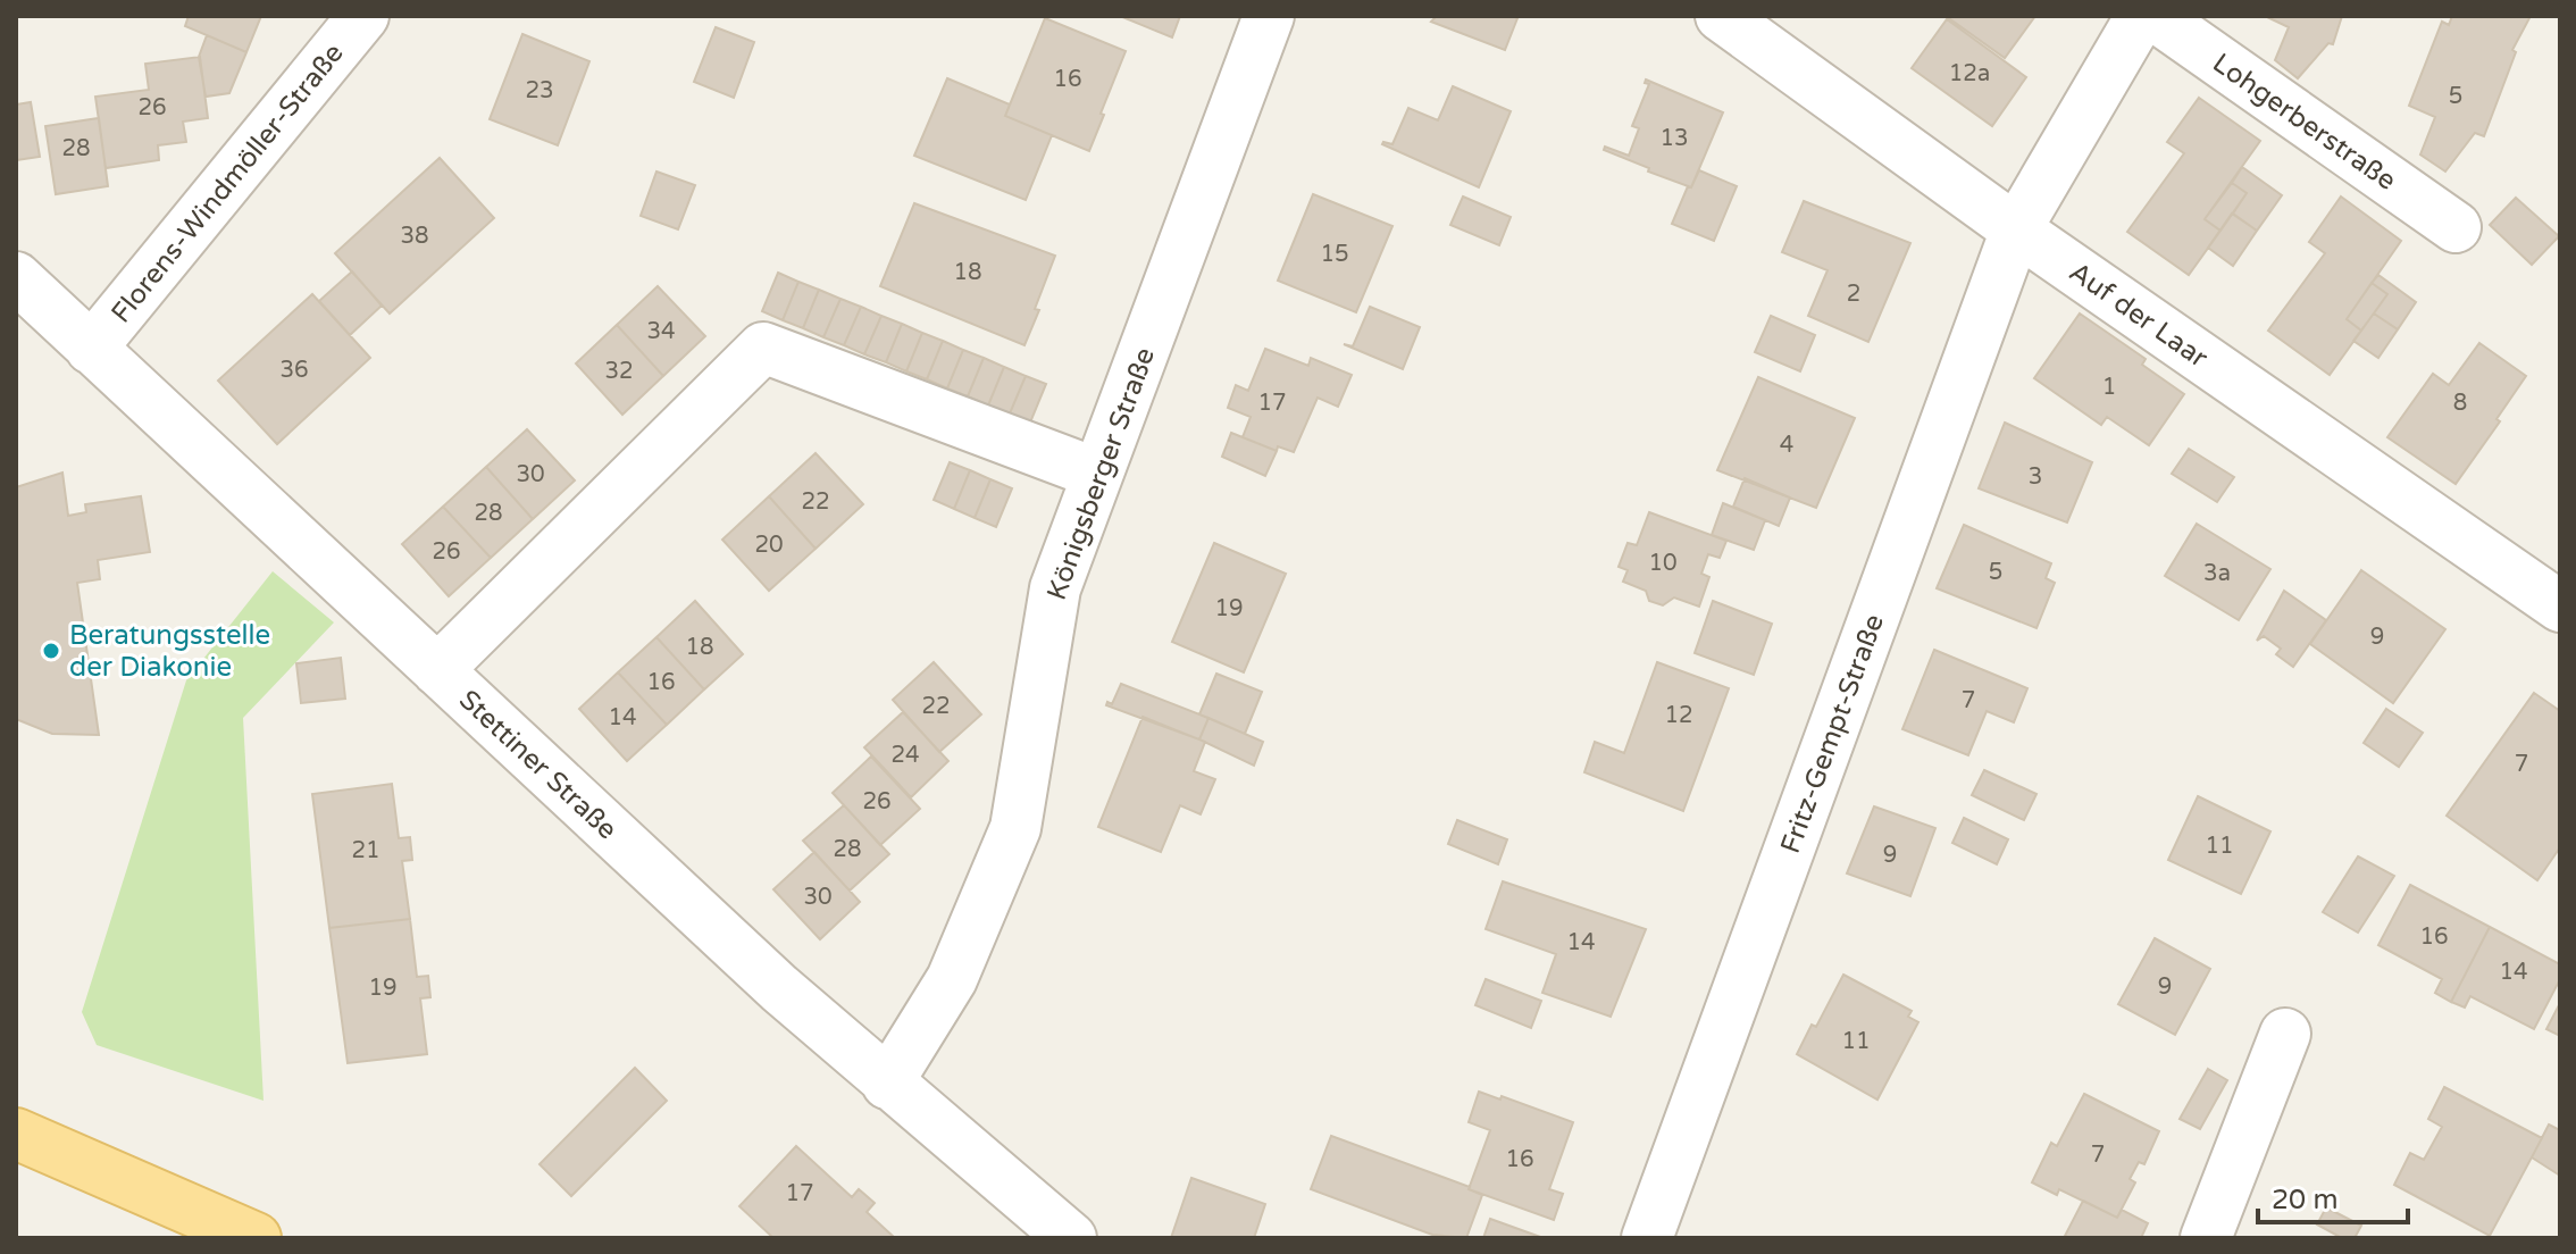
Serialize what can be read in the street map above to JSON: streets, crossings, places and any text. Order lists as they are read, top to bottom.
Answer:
{
  "streets": {
    "street": [
      "Lohgerberstraße",
      "Florens-Windmöller-Straße",
      "Auf der Laar",
      "Königsberger Straße",
      "Fritz-Gempt-Straße",
      "Stettiner Straße"
    ]
  },
  "crossings": [
    ["Florens-Windmöller-Straße", "Stettiner Straße"],
    ["Auf der Laar", "Fritz-Gempt-Straße"],
    ["Königsberger Straße", "Stettiner Straße"]
  ],
  "places": ["Beratungsstelle der Diakonie"],
  "house_numbers": [
    "12a",
    "16",
    "23",
    "5",
    "26",
    "13",
    "28",
    "38",
    "15",
    "18",
    "2",
    "34",
    "36",
    "32",
    "1",
    "17",
    "8",
    "4",
    "30",
    "3",
    "22",
    "28",
    "20",
    "26",
    "10",
    "5",
    "3a",
    "19",
    "9",
    "18",
    "16",
    "7",
    "22",
    "12",
    "14",
    "24",
    "7",
    "26",
    "11",
    "28",
    "21",
    "9",
    "30",
    "16",
    "14",
    "14",
    "9",
    "19",
    "11",
    "7",
    "16",
    "17"
  ],
  "scale_bar": "20 m"
}
